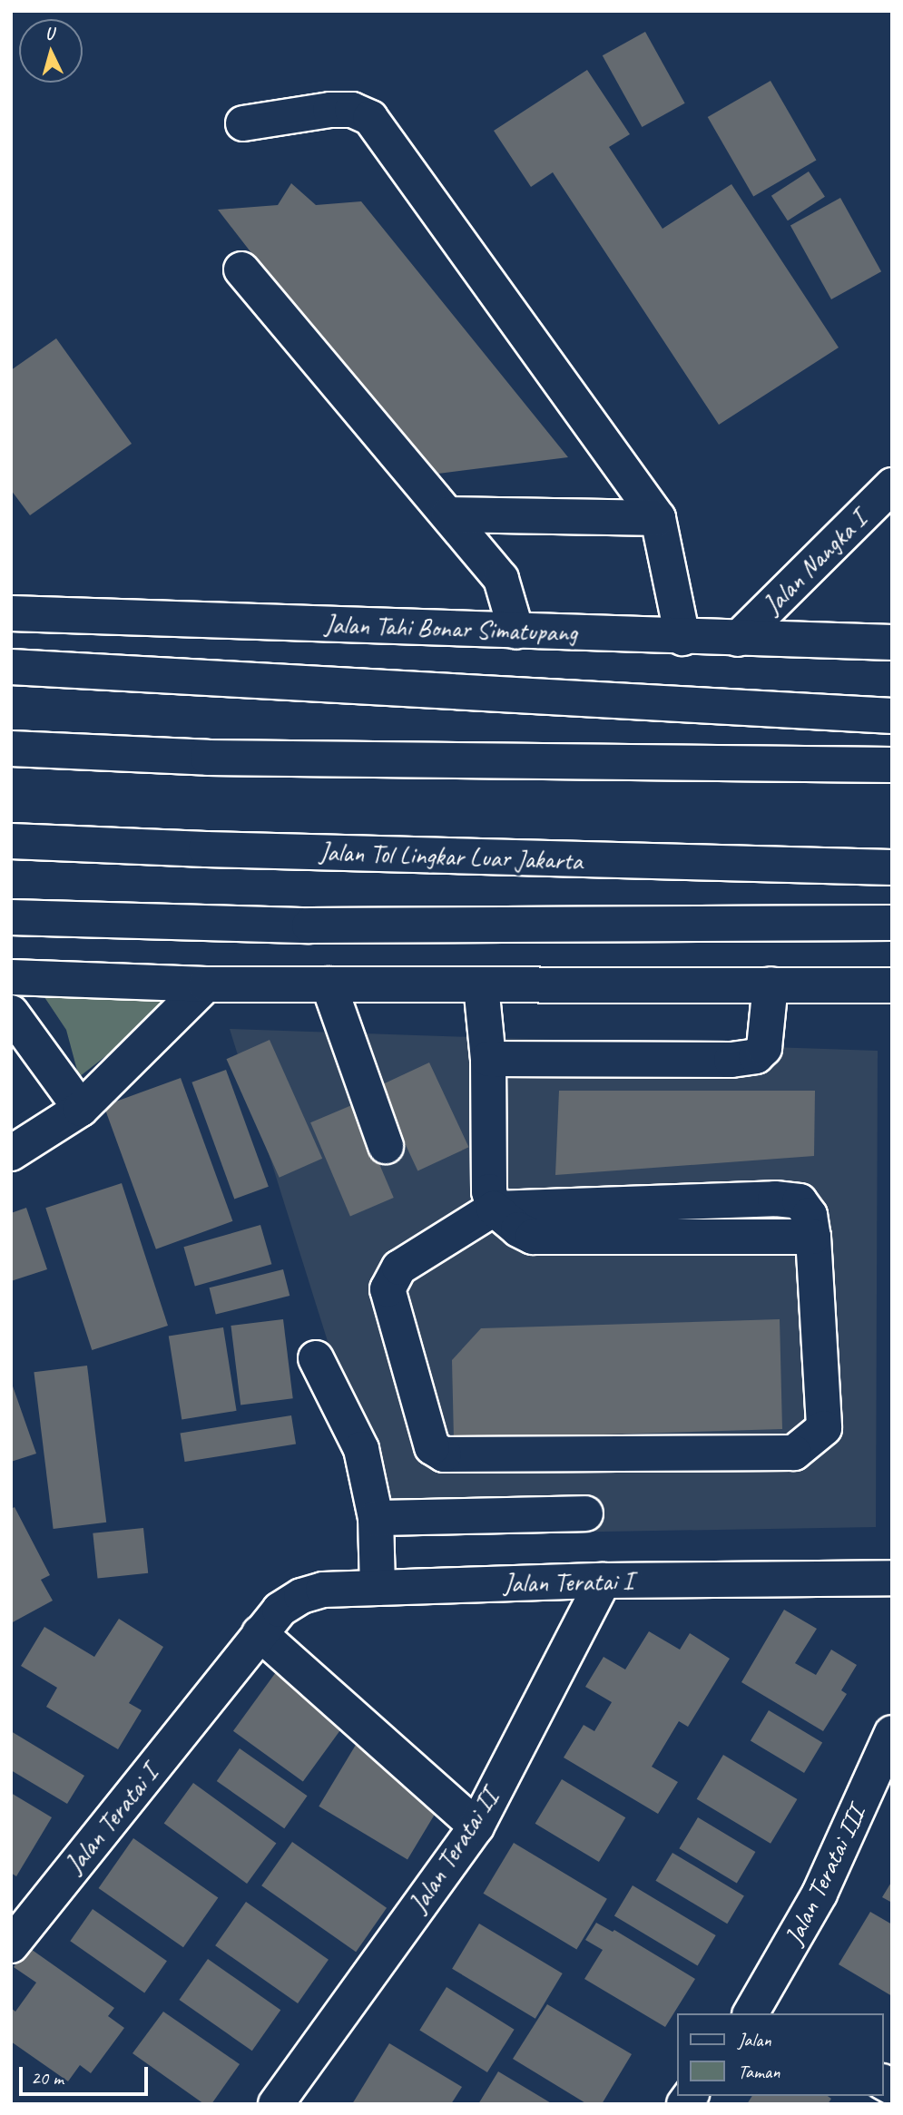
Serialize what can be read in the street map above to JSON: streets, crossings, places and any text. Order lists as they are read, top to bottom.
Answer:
{
  "streets": {
    "main road": [
      "Jalan Nangka I",
      "Jalan Tahi Bonar Simatupang",
      "Jalan Tol Lingkar Luar Jakarta",
      "Jalan Teratai I",
      "Jalan Teratai II",
      "Jalan Teratai III"
    ]
  },
  "crossings": [
    ["Jalan Nangka I", "Jalan Tahi Bonar Simatupang"],
    ["Jalan Teratai I", "Jalan Teratai II"]
  ],
  "legend": ["Jalan", "Taman"],
  "scale_bar": "20 m",
  "north": "top"
}
